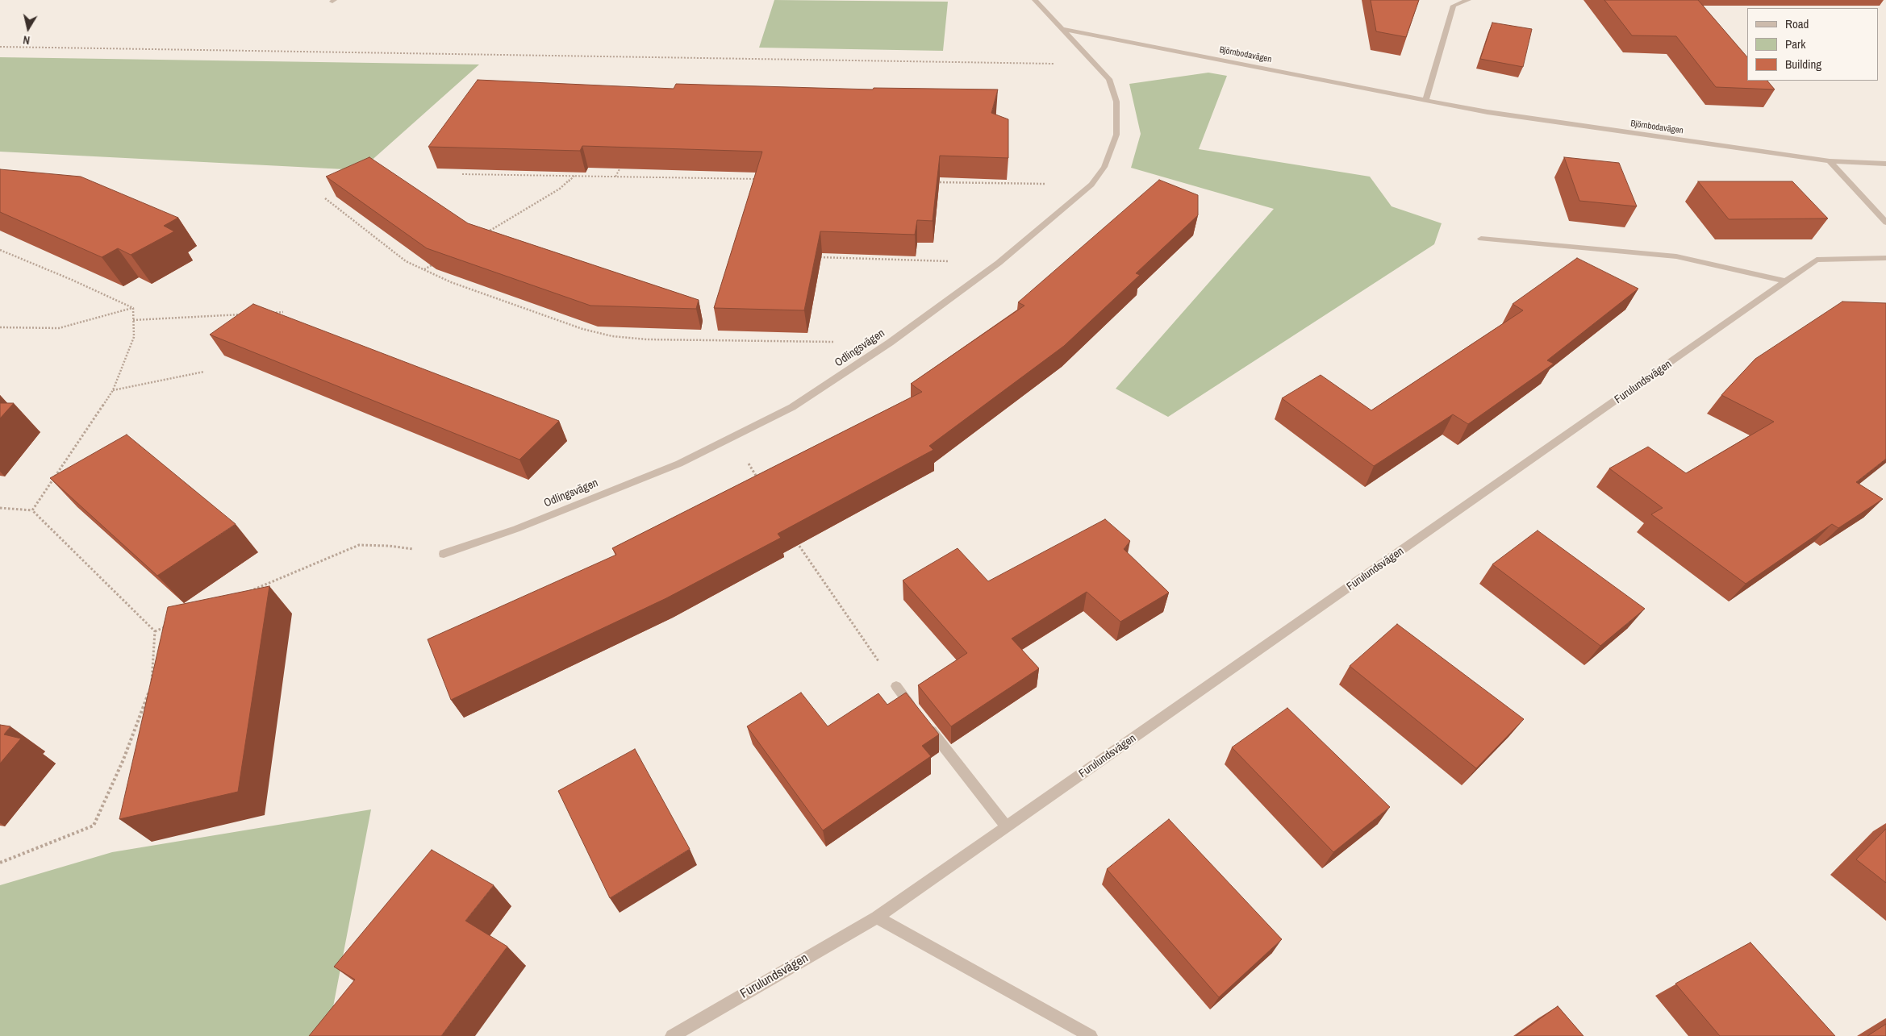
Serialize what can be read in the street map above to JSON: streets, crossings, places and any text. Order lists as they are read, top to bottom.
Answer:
{
  "streets": {
    "street": ["Björnbodavägen", "Odlingsvägen", "Furulundsvägen"]
  },
  "crossings": [
    ["Björnbodavägen", "Odlingsvägen"]
  ],
  "legend": ["Road", "Park", "Building"],
  "north": "bottom"
}
